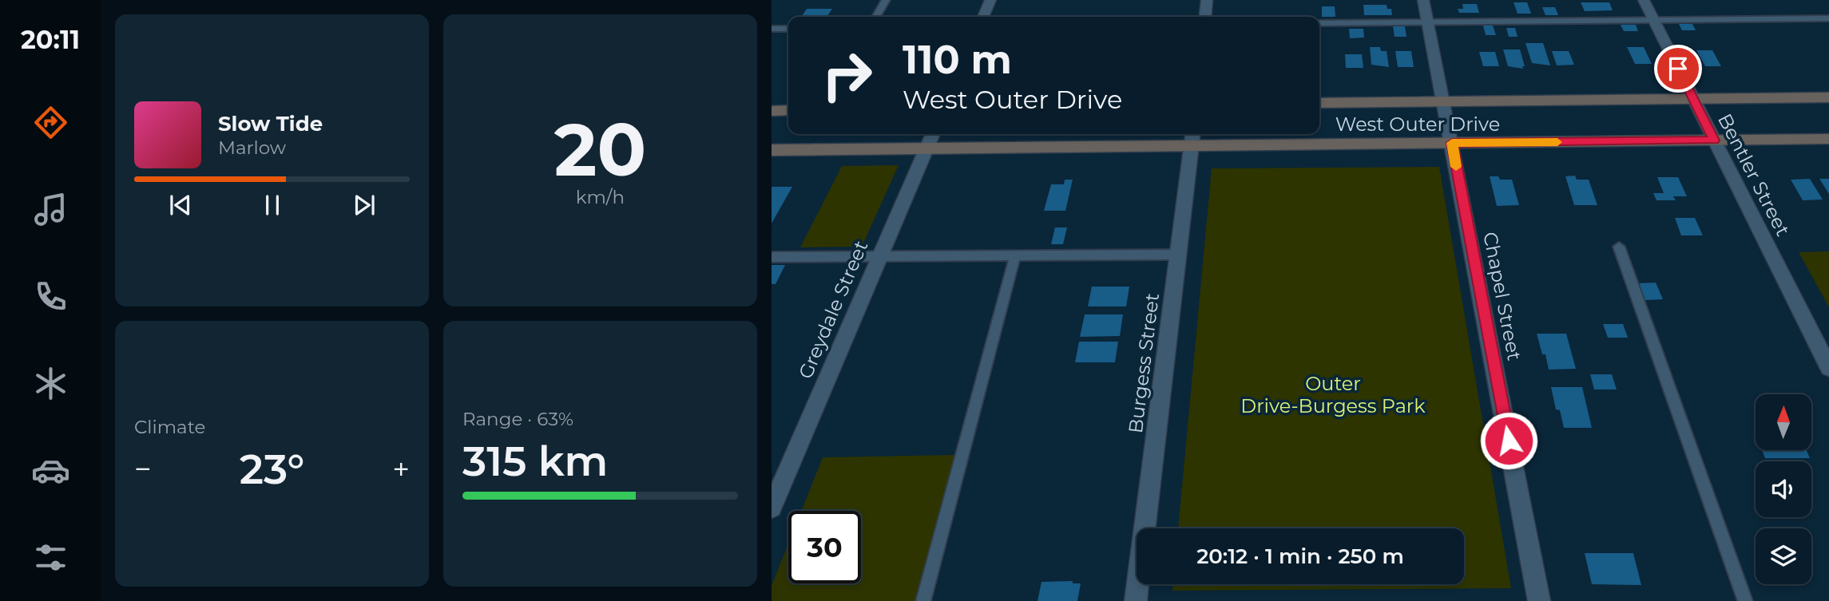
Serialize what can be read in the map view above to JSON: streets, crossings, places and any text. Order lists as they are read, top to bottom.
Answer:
{
  "streets": {
    "main road": ["West Outer Drive"],
    "street": [
      "Bentler Street",
      "Chapel Street",
      "Greydale Street",
      "Burgess Street"
    ]
  },
  "crossings": [
    ["West Outer Drive", "Bentler Street"],
    ["West Outer Drive", "Chapel Street"],
    ["West Outer Drive", "Greydale Street"],
    ["West Outer Drive", "Burgess Street"]
  ],
  "parks": ["Outer Drive-Burgess Park"],
  "north": "top",
  "page": {
    "tabs": "20:11",
    "tile": [
      ["20", "km/h"],
      "Climate",
      ["Range · 63%", "315 km"]
    ],
    "turn": ["110 m", "West Outer Drive"],
    "song": ["Slow Tide", "Marlow"],
    "heat": ["−", "23°", "+"],
    "limit": "30",
    "trip": "20:12 · 1 min · 250 m"
  }
}
